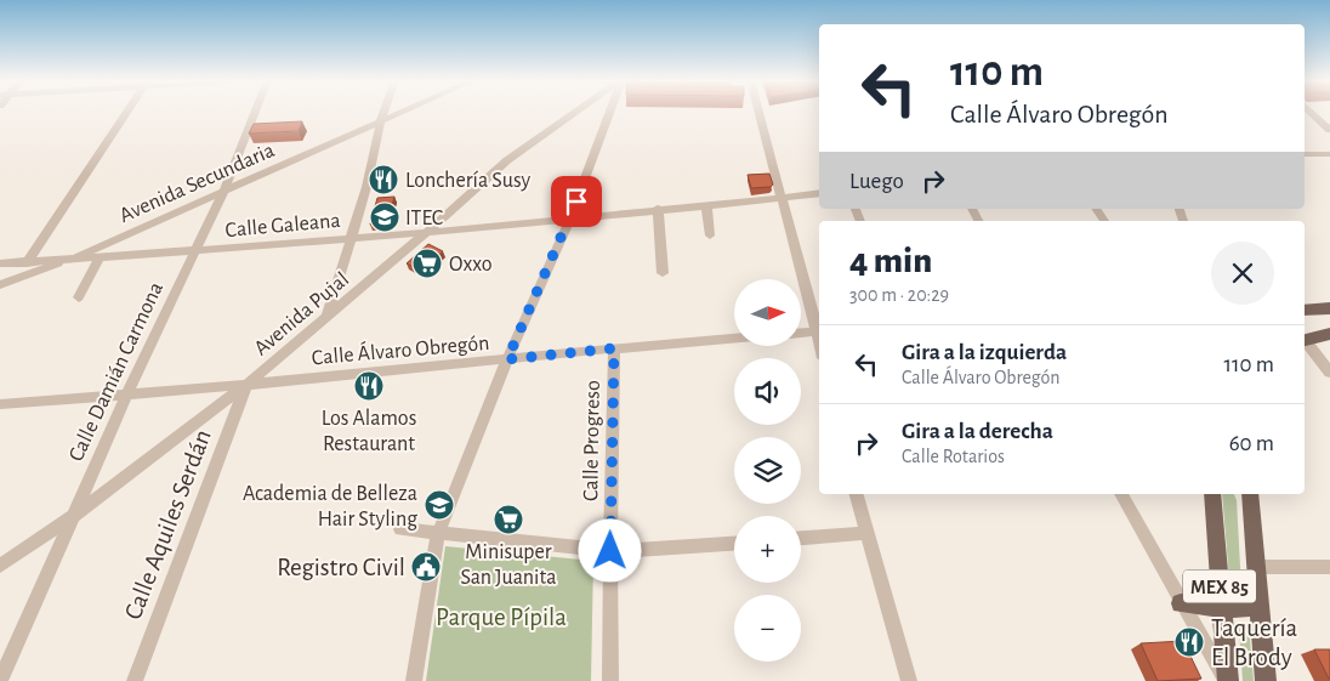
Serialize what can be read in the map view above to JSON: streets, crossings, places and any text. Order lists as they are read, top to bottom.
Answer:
{
  "streets": {
    "main road": ["MEX 85"],
    "street": [
      "Avenida Secundaria",
      "Calle Galeana",
      "Avenida Pujal",
      "Calle Álvaro Obregón",
      "Calle Damián Carmona",
      "Calle Progreso",
      "Calle Aquiles Serdán"
    ]
  },
  "crossings": [
    ["Avenida Secundaria", "Calle Galeana"],
    ["Avenida Secundaria", "Calle Damián Carmona"],
    ["Calle Galeana", "Avenida Pujal"],
    ["Calle Galeana", "Calle Damián Carmona"],
    ["Avenida Pujal", "Calle Álvaro Obregón"],
    ["Avenida Pujal", "Calle Damián Carmona"],
    ["Avenida Pujal", "Calle Aquiles Serdán"],
    ["Calle Álvaro Obregón", "Calle Damián Carmona"],
    ["Calle Álvaro Obregón", "Calle Progreso"],
    ["Calle Álvaro Obregón", "Calle Aquiles Serdán"]
  ],
  "parks": ["Parque Pípila"],
  "places": {
    "restaurant": ["Lonchería Susy", "Los Alamos Restaurant", "Taquería El Brody"],
    "school or university": ["ITEC", "Academia de Belleza Hair Styling"],
    "supermarket": ["Oxxo", "Minisuper San Juanita"],
    "public building": ["Registro Civil"]
  },
  "north": "right",
  "page": {
    "turn": ["110 m", "Calle Álvaro Obregón"],
    "then": "Luego",
    "heading": ["4 min", "300 m · 20:29"],
    "map_buttons": ["+", "−"],
    "list": [
      {
        "name": "Gira a la izquierda",
        "note": "Calle Álvaro Obregón",
        "value": "110 m"
      },
      {
        "name": "Gira a la derecha",
        "note": "Calle Rotarios",
        "value": "60 m"
      }
    ]
  }
}
